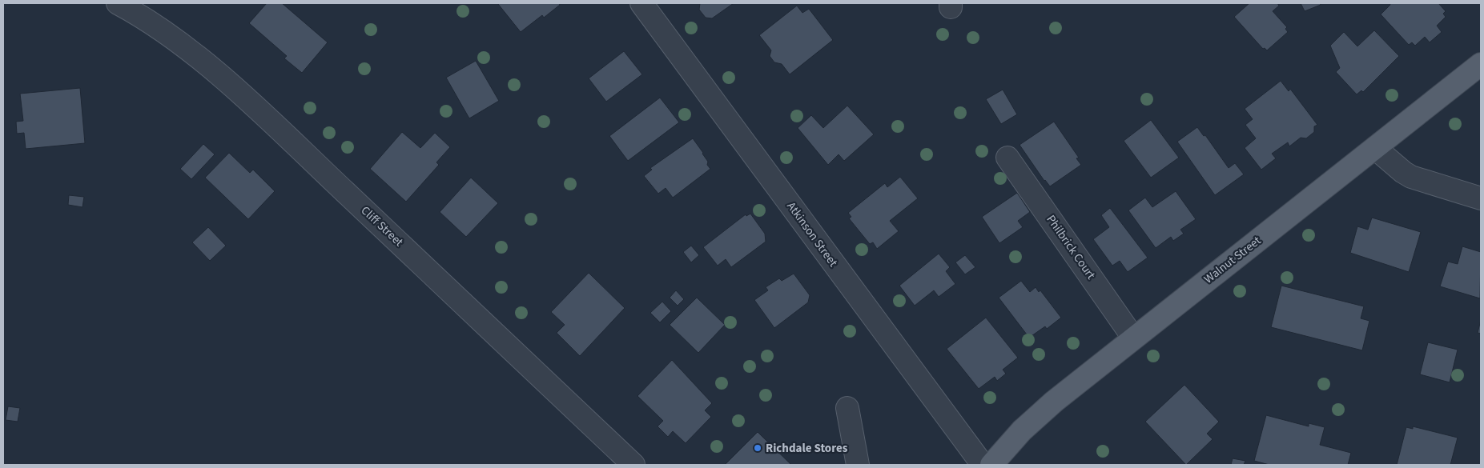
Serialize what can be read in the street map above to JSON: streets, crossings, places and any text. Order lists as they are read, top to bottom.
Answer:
{
  "streets": {
    "main road": ["Walnut Street"],
    "street": ["Cliff Street", "Atkinson Street", "Philbrick Court"]
  },
  "crossings": [
    ["Philbrick Court", "Walnut Street"]
  ],
  "places": ["Richdale Stores"]
}
